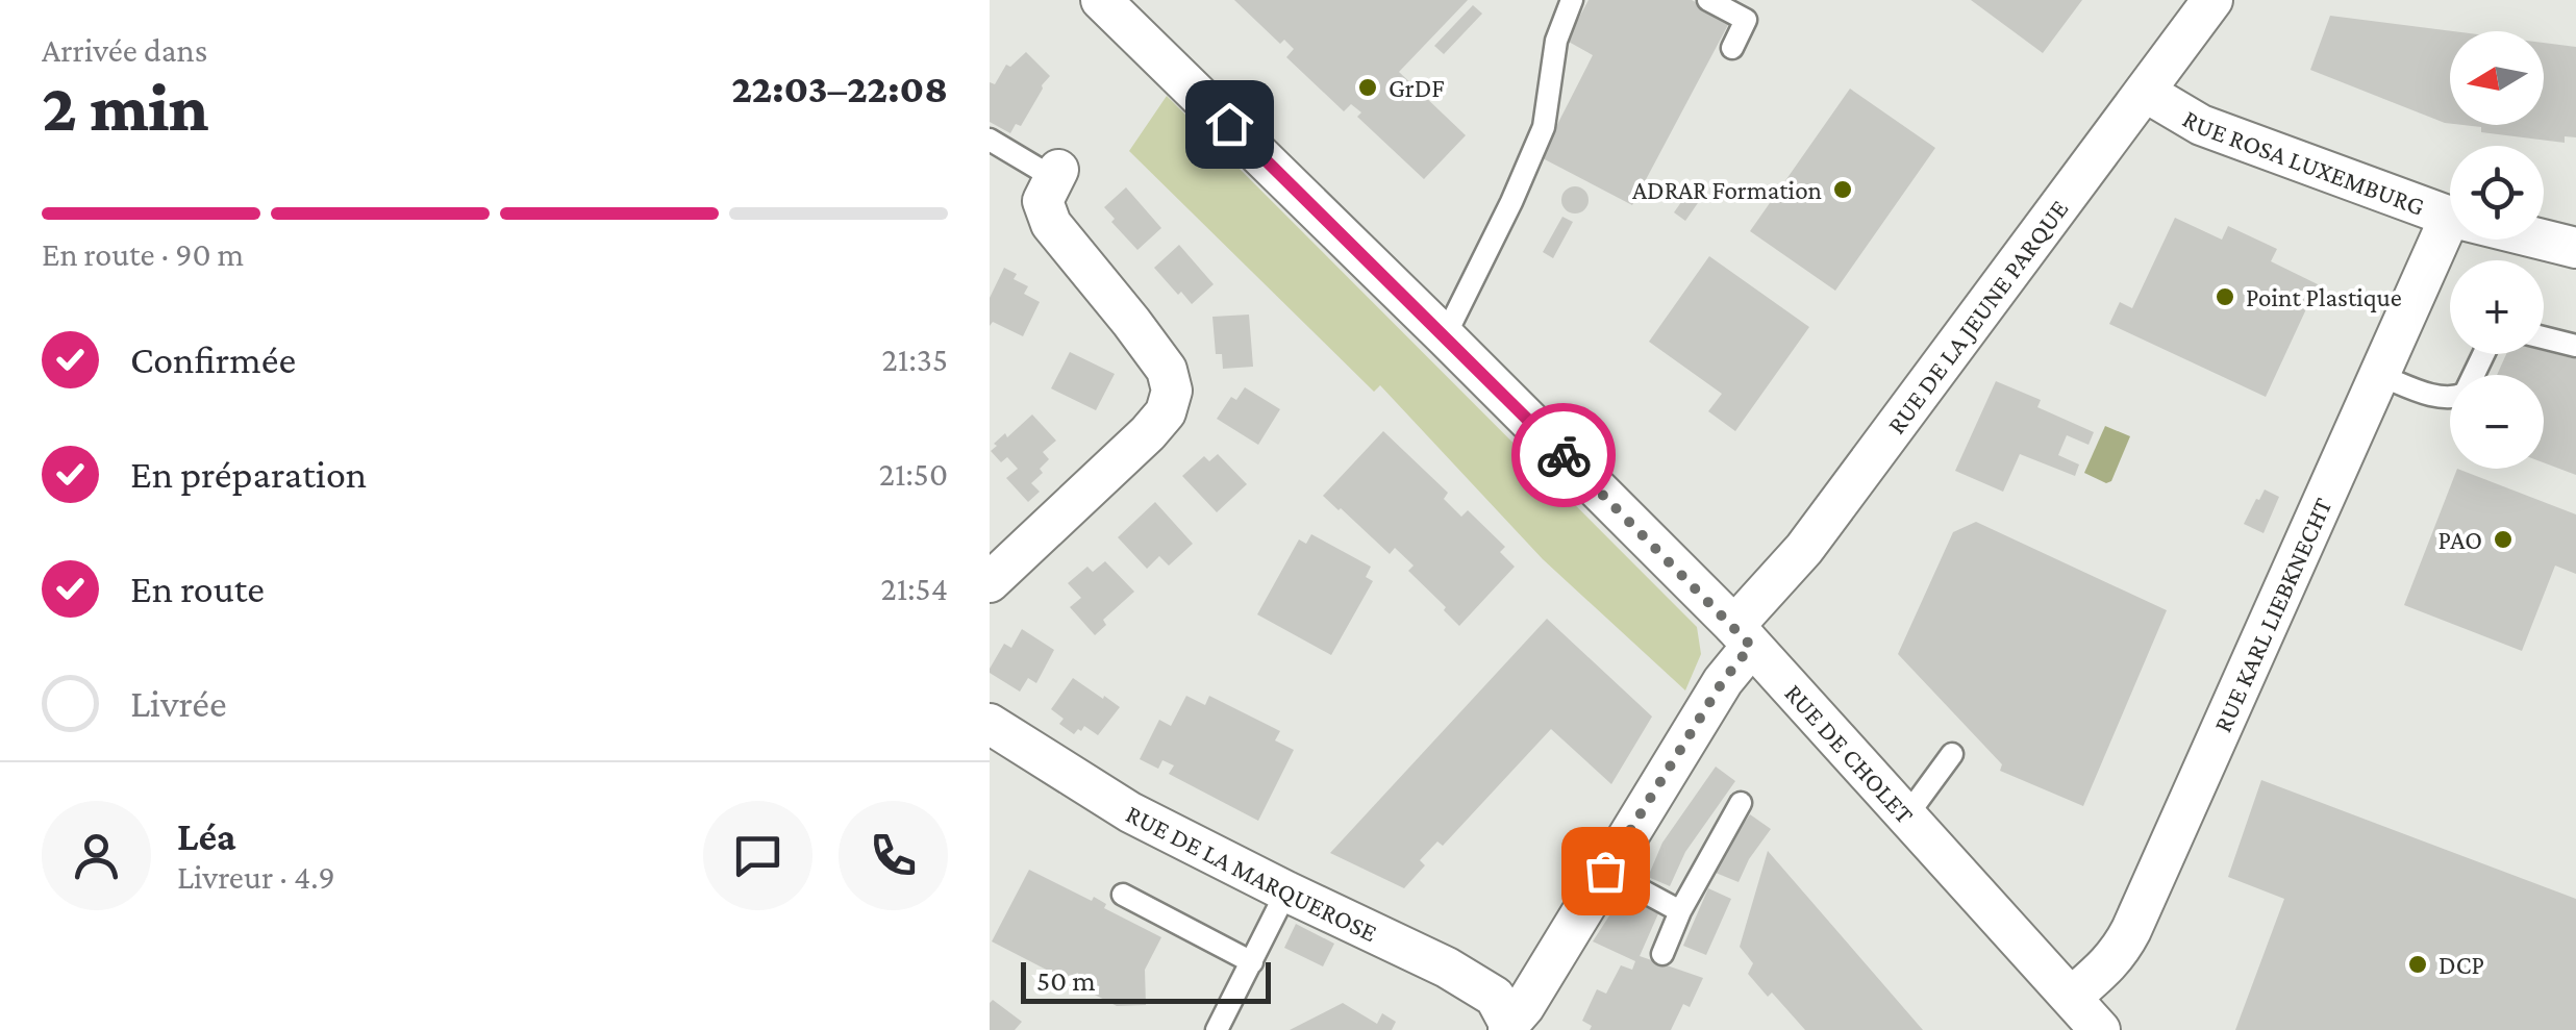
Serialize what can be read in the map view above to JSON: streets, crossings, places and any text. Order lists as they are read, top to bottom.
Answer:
{
  "streets": {
    "street": [
      "RUE ROSA LUXEMBURG",
      "RUE DE LA JEUNE PARQUE",
      "RUE KARL LIEBKNECHT",
      "RUE DE CHOLET",
      "RUE DE LA MARQUEROSE"
    ]
  },
  "crossings": [
    ["RUE ROSA LUXEMBURG", "RUE DE LA JEUNE PARQUE"],
    ["RUE ROSA LUXEMBURG", "RUE KARL LIEBKNECHT"],
    ["RUE DE LA JEUNE PARQUE", "RUE DE CHOLET"],
    ["RUE DE LA JEUNE PARQUE", "RUE DE LA MARQUEROSE"],
    ["RUE KARL LIEBKNECHT", "RUE DE CHOLET"]
  ],
  "places": [
    "GrDF",
    "ADRAR Formation",
    "Point Plastique",
    "PAO",
    "DCP"
  ],
  "scale_bar": "50 m",
  "north": "left",
  "page": {
    "heading": ["2 min", "Arrivée dans", "22:03–22:08"],
    "panel": ["Léa", "Livreur · 4.9"],
    "map_buttons": ["+", "−"],
    "bar": "En route · 90 m",
    "list": [
      ["Confirmée", "21:35"],
      ["En préparation", "21:50"],
      ["En route", "21:54"],
      "Livrée"
    ],
    "scale": "50 m"
  }
}
